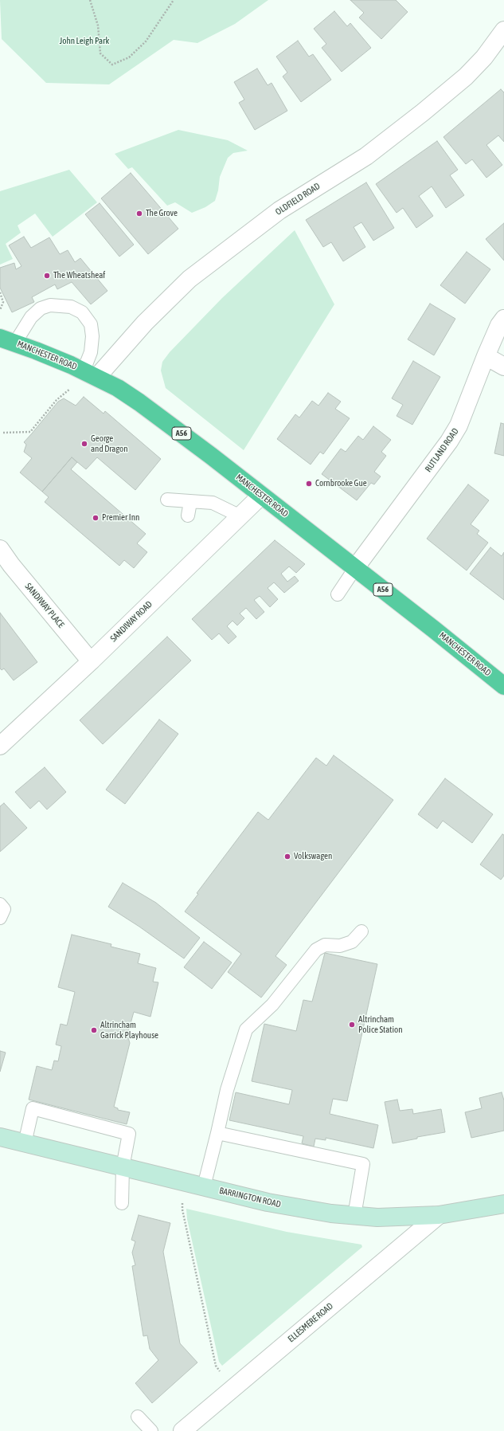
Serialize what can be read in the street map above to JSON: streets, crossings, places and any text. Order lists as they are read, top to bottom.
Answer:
{
  "streets": {
    "highway": ["MANCHESTER ROAD", "A56"],
    "main road": ["BARRINGTON ROAD"],
    "street": [
      "OLDFIELD ROAD",
      "RUTLAND ROAD",
      "SANDIWAY PLACE",
      "SANDIWAY ROAD",
      "ELLESMERE ROAD"
    ]
  },
  "crossings": [
    ["OLDFIELD ROAD", "MANCHESTER ROAD"],
    ["MANCHESTER ROAD", "RUTLAND ROAD"],
    ["MANCHESTER ROAD", "SANDIWAY ROAD"],
    ["SANDIWAY PLACE", "SANDIWAY ROAD"],
    ["BARRINGTON ROAD", "ELLESMERE ROAD"]
  ],
  "parks": ["John Leigh Park"],
  "places": [
    "The Grove",
    "The Wheatsheaf",
    "George and Dragon",
    "Cornbrooke Gue",
    "Premier Inn",
    "Volkswagen",
    "Altrincham Police Station",
    "Altrincham Garrick Playhouse"
  ]
}
